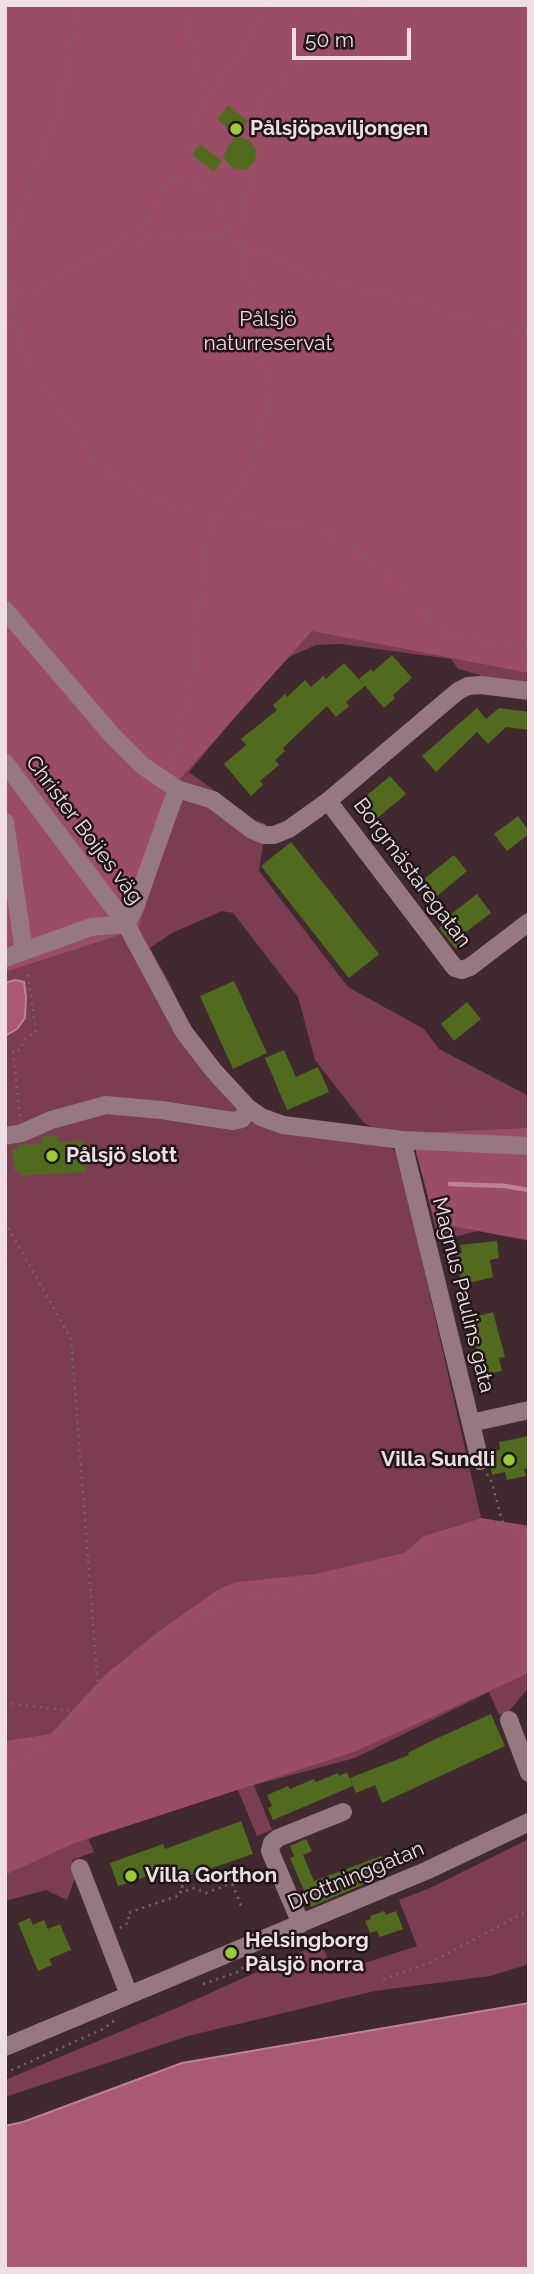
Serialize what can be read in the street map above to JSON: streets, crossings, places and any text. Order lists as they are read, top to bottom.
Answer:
{
  "streets": {
    "street": [
      "Christer Boijes väg",
      "Borgmästaregatan",
      "Magnus Paulins gata",
      "Drottninggatan"
    ]
  },
  "parks": ["Pålsjö naturreservat"],
  "places": [
    "Pålsjöpaviljongen",
    "Pålsjö slott",
    "Villa Sundli",
    "Villa Gorthon",
    "Helsingborg Pålsjö norra"
  ],
  "scale_bar": "50 m"
}
